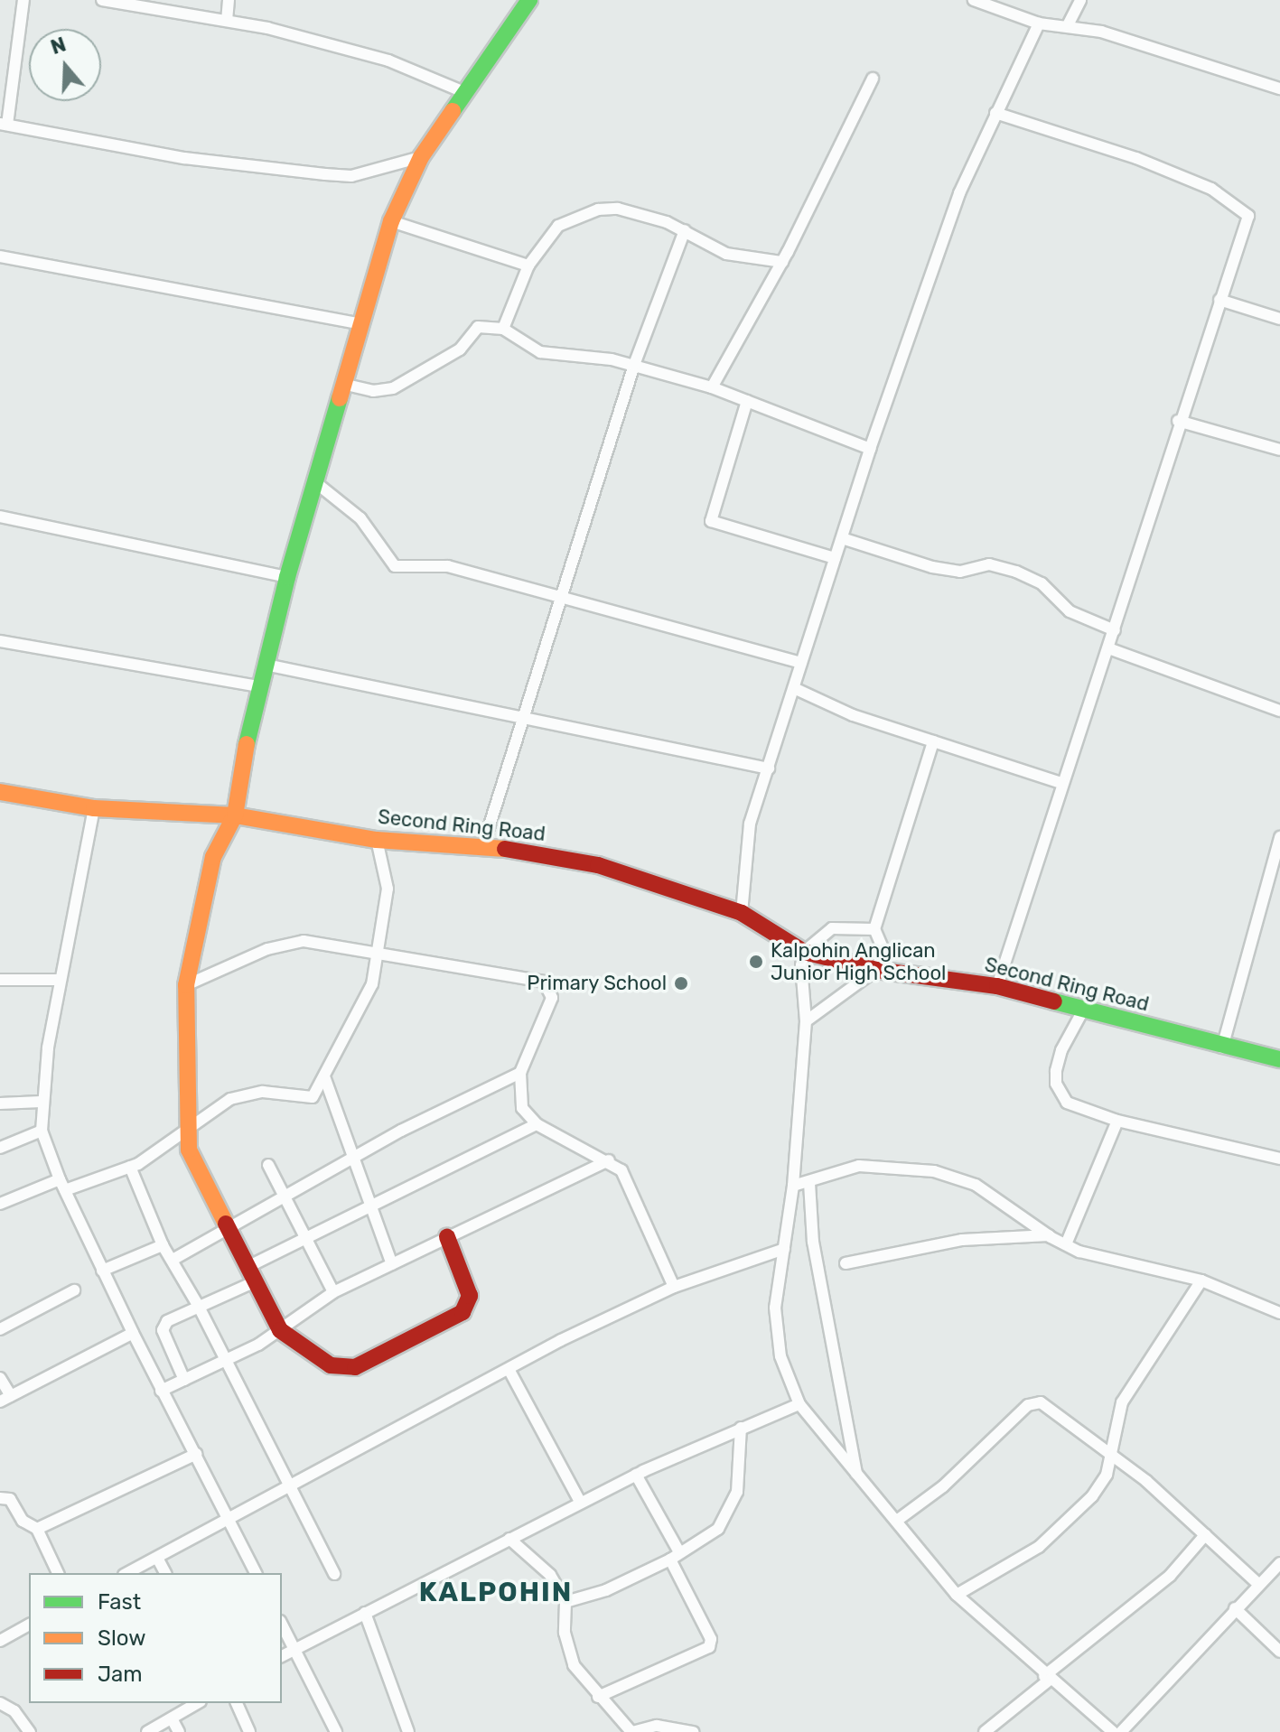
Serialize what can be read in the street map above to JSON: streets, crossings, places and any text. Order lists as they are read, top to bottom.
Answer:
{
  "streets": {
    "street": ["Second Ring Road"]
  },
  "districts": ["KALPOHIN"],
  "places": ["Kalpohin Anglican Junior High School", "Primary School"],
  "legend": ["Fast", "Slow", "Jam"],
  "north": "top"
}
